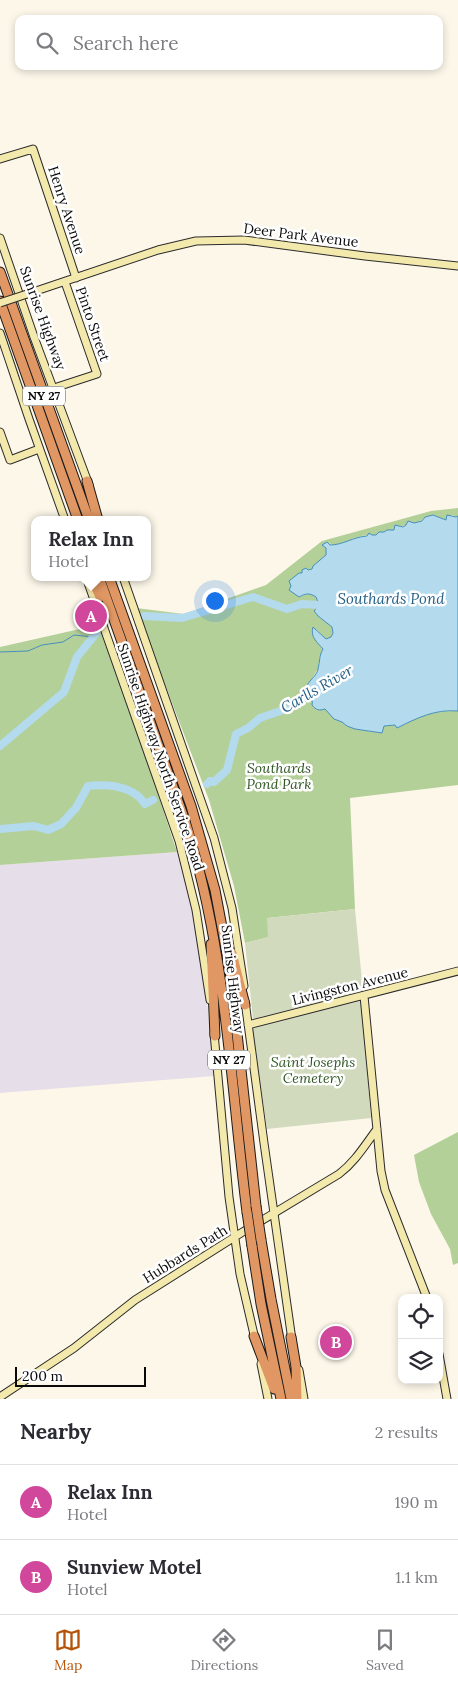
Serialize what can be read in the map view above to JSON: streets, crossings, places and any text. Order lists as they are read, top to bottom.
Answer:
{
  "streets": {
    "highway": ["Sunrise Highway", "NY 27"],
    "main road": [
      "Henry Avenue",
      "Deer Park Avenue",
      "Pinto Street",
      "Sunrise Highway North Service Road",
      "Livingston Avenue",
      "Hubbards Path"
    ]
  },
  "crossings": [
    ["Henry Avenue", "Deer Park Avenue"],
    ["Deer Park Avenue", "Pinto Street"],
    ["Deer Park Avenue", "NY 27"],
    ["Sunrise Highway", "Pinto Street"],
    ["Sunrise Highway", "Sunrise Highway North Service Road"],
    ["Sunrise Highway", "Livingston Avenue"],
    ["Sunrise Highway", "Hubbards Path"]
  ],
  "water": ["Southards Pond", "Carlls River"],
  "parks": ["Southards Pond Park", "Saint Josephs Cemetery"],
  "scale_bar": "200 m",
  "page": {
    "search": "Search here",
    "popup": ["Relax Inn", "Hotel"],
    "pins": ["A", "B"],
    "scale": "200 m",
    "heading": ["Nearby", "2 results"],
    "list": [
      {
        "mark": "A",
        "name": "Relax Inn",
        "note": "Hotel",
        "value": "190 m"
      },
      {
        "mark": "B",
        "name": "Sunview Motel",
        "note": "Hotel",
        "value": "1.1 km"
      }
    ],
    "nav": ["Map", "Directions", "Saved"]
  }
}
